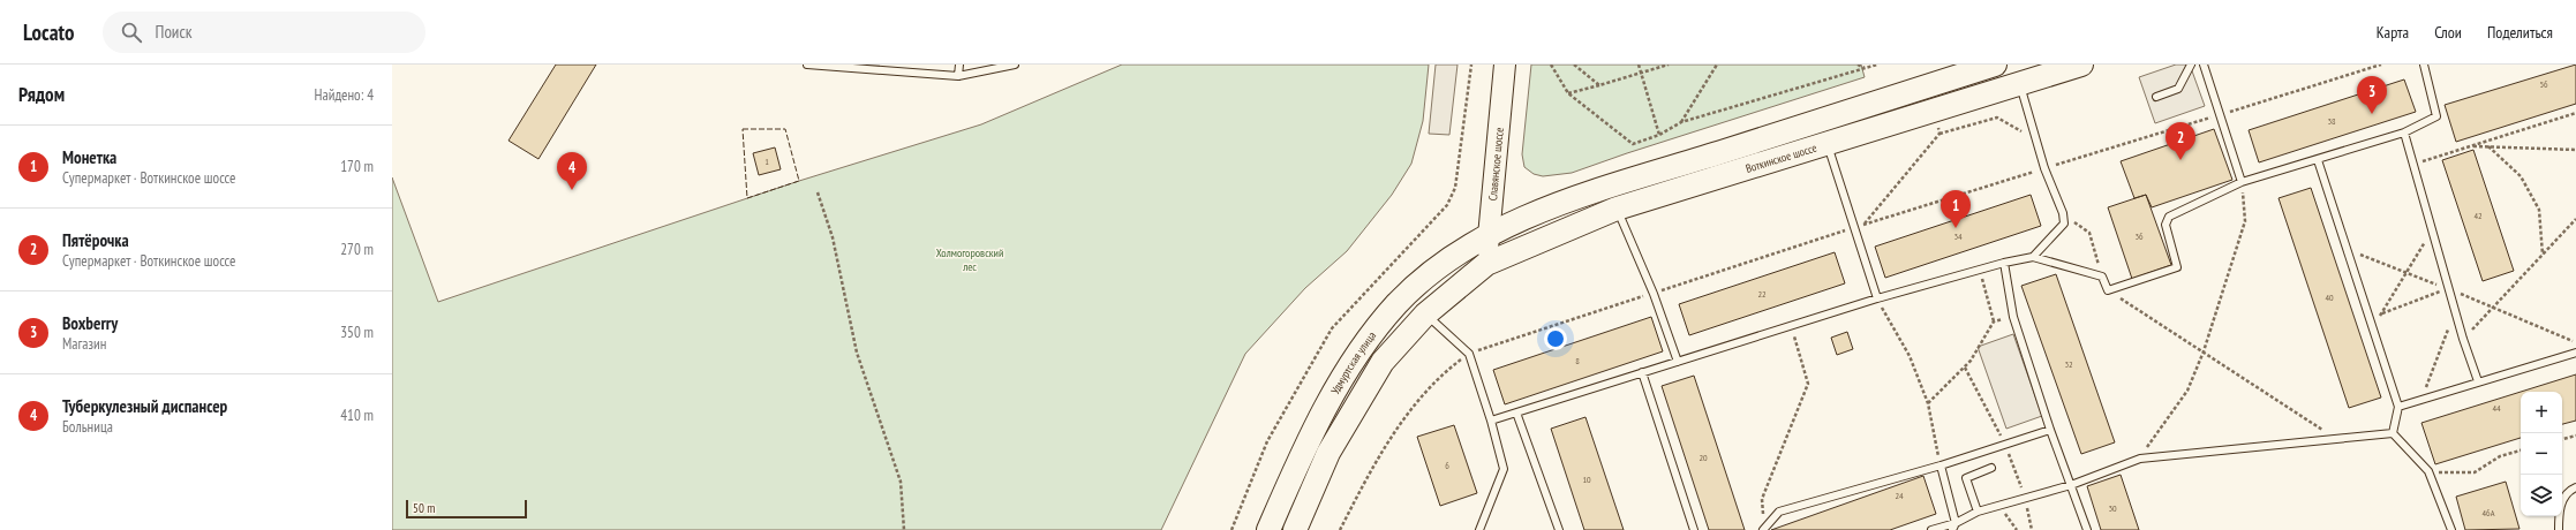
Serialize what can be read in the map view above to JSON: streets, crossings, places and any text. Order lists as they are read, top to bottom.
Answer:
{
  "streets": {
    "main road": ["Воткинское шоссе", "Славянское шоссе", "Удмуртская улица"]
  },
  "crossings": [
    ["Воткинское шоссе", "Славянское шоссе"],
    ["Воткинское шоссе", "Удмуртская улица"],
    ["Славянское шоссе", "Удмуртская улица"]
  ],
  "parks": ["Холмогоровский лес"],
  "house_numbers": [
    "56",
    "38",
    "1",
    "42",
    "34",
    "36",
    "22",
    "40",
    "8",
    "32",
    "44",
    "20",
    "6",
    "10",
    "24",
    "30",
    "46А"
  ],
  "scale_bar": "50 m",
  "page": {
    "header": "Locato",
    "search": "Поиск",
    "nav": ["Карта", "Слои", "Поделиться"],
    "heading": ["Рядом", "Найдено: 4"],
    "pins": [
      "3",
      "2",
      "4",
      "1"
    ],
    "list": [
      {
        "mark": "1",
        "name": "Монетка",
        "note": "Супермаркет · Воткинское шоссе",
        "value": "170 m"
      },
      {
        "mark": "2",
        "name": "Пятёрочка",
        "note": "Супермаркет · Воткинское шоссе",
        "value": "270 m"
      },
      {
        "mark": "3",
        "name": "Boxberry",
        "note": "Магазин",
        "value": "350 m"
      },
      {
        "mark": "4",
        "name": "Туберкулезный диспансер",
        "note": "Больница",
        "value": "410 m"
      }
    ],
    "map_buttons": ["+", "−"],
    "scale": "50 m"
  }
}
